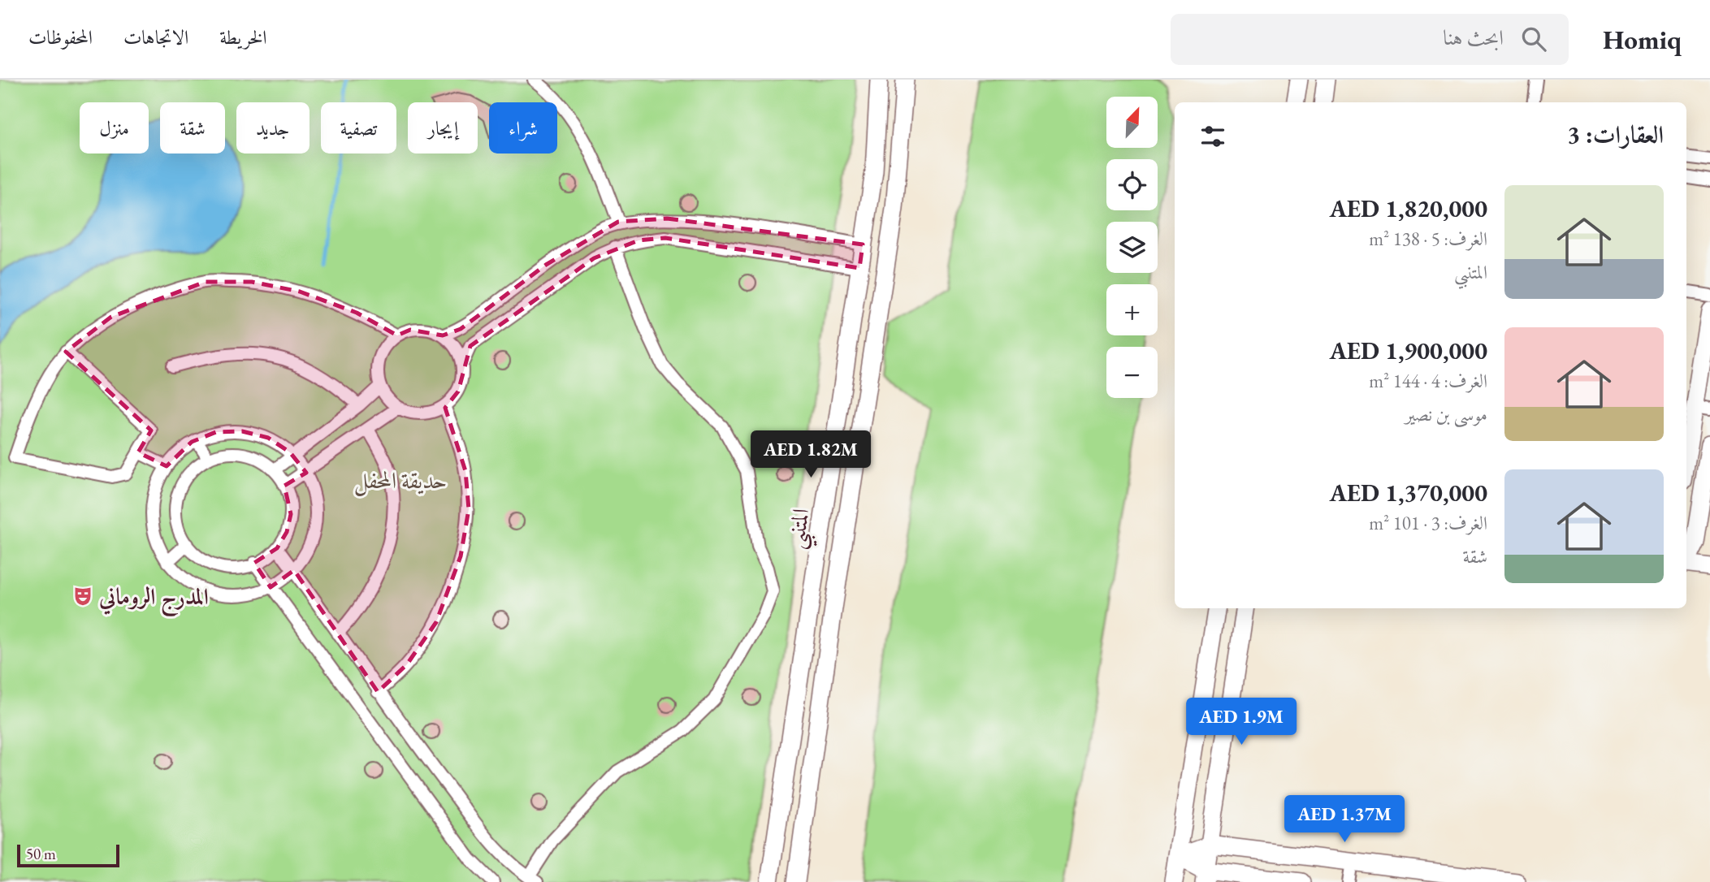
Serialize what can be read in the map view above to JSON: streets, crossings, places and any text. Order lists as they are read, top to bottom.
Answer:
{
  "streets": {
    "street": ["المتنبي"]
  },
  "parks": ["حديقة المحفل"],
  "places": {
    "theatre": ["المدرج الروماني"]
  },
  "scale_bar": "50 m",
  "north": "top right",
  "page": {
    "header": "Homiq",
    "search": "ابحث هنا",
    "nav": ["الخريطة", "الاتجاهات", "المحفوظات"],
    "map_buttons": ["+", "−"],
    "chip": [
      "شراء",
      "إيجار",
      "تصفية",
      "جديد",
      "شقة",
      "منزل"
    ],
    "heading": "العقارات: 3",
    "list": [
      {
        "name": "AED 1,820,000",
        "note": "الغرف: 5 · 138 m² · المتنبي"
      },
      {
        "name": "AED 1,900,000",
        "note": "الغرف: 4 · 144 m² · موسى بن نصير"
      },
      {
        "name": "AED 1,370,000",
        "note": "الغرف: 3 · 101 m² · شقة"
      }
    ],
    "price": ["AED 1.82M", "AED 1.9M", "AED 1.37M"],
    "scale": "50 m"
  }
}
